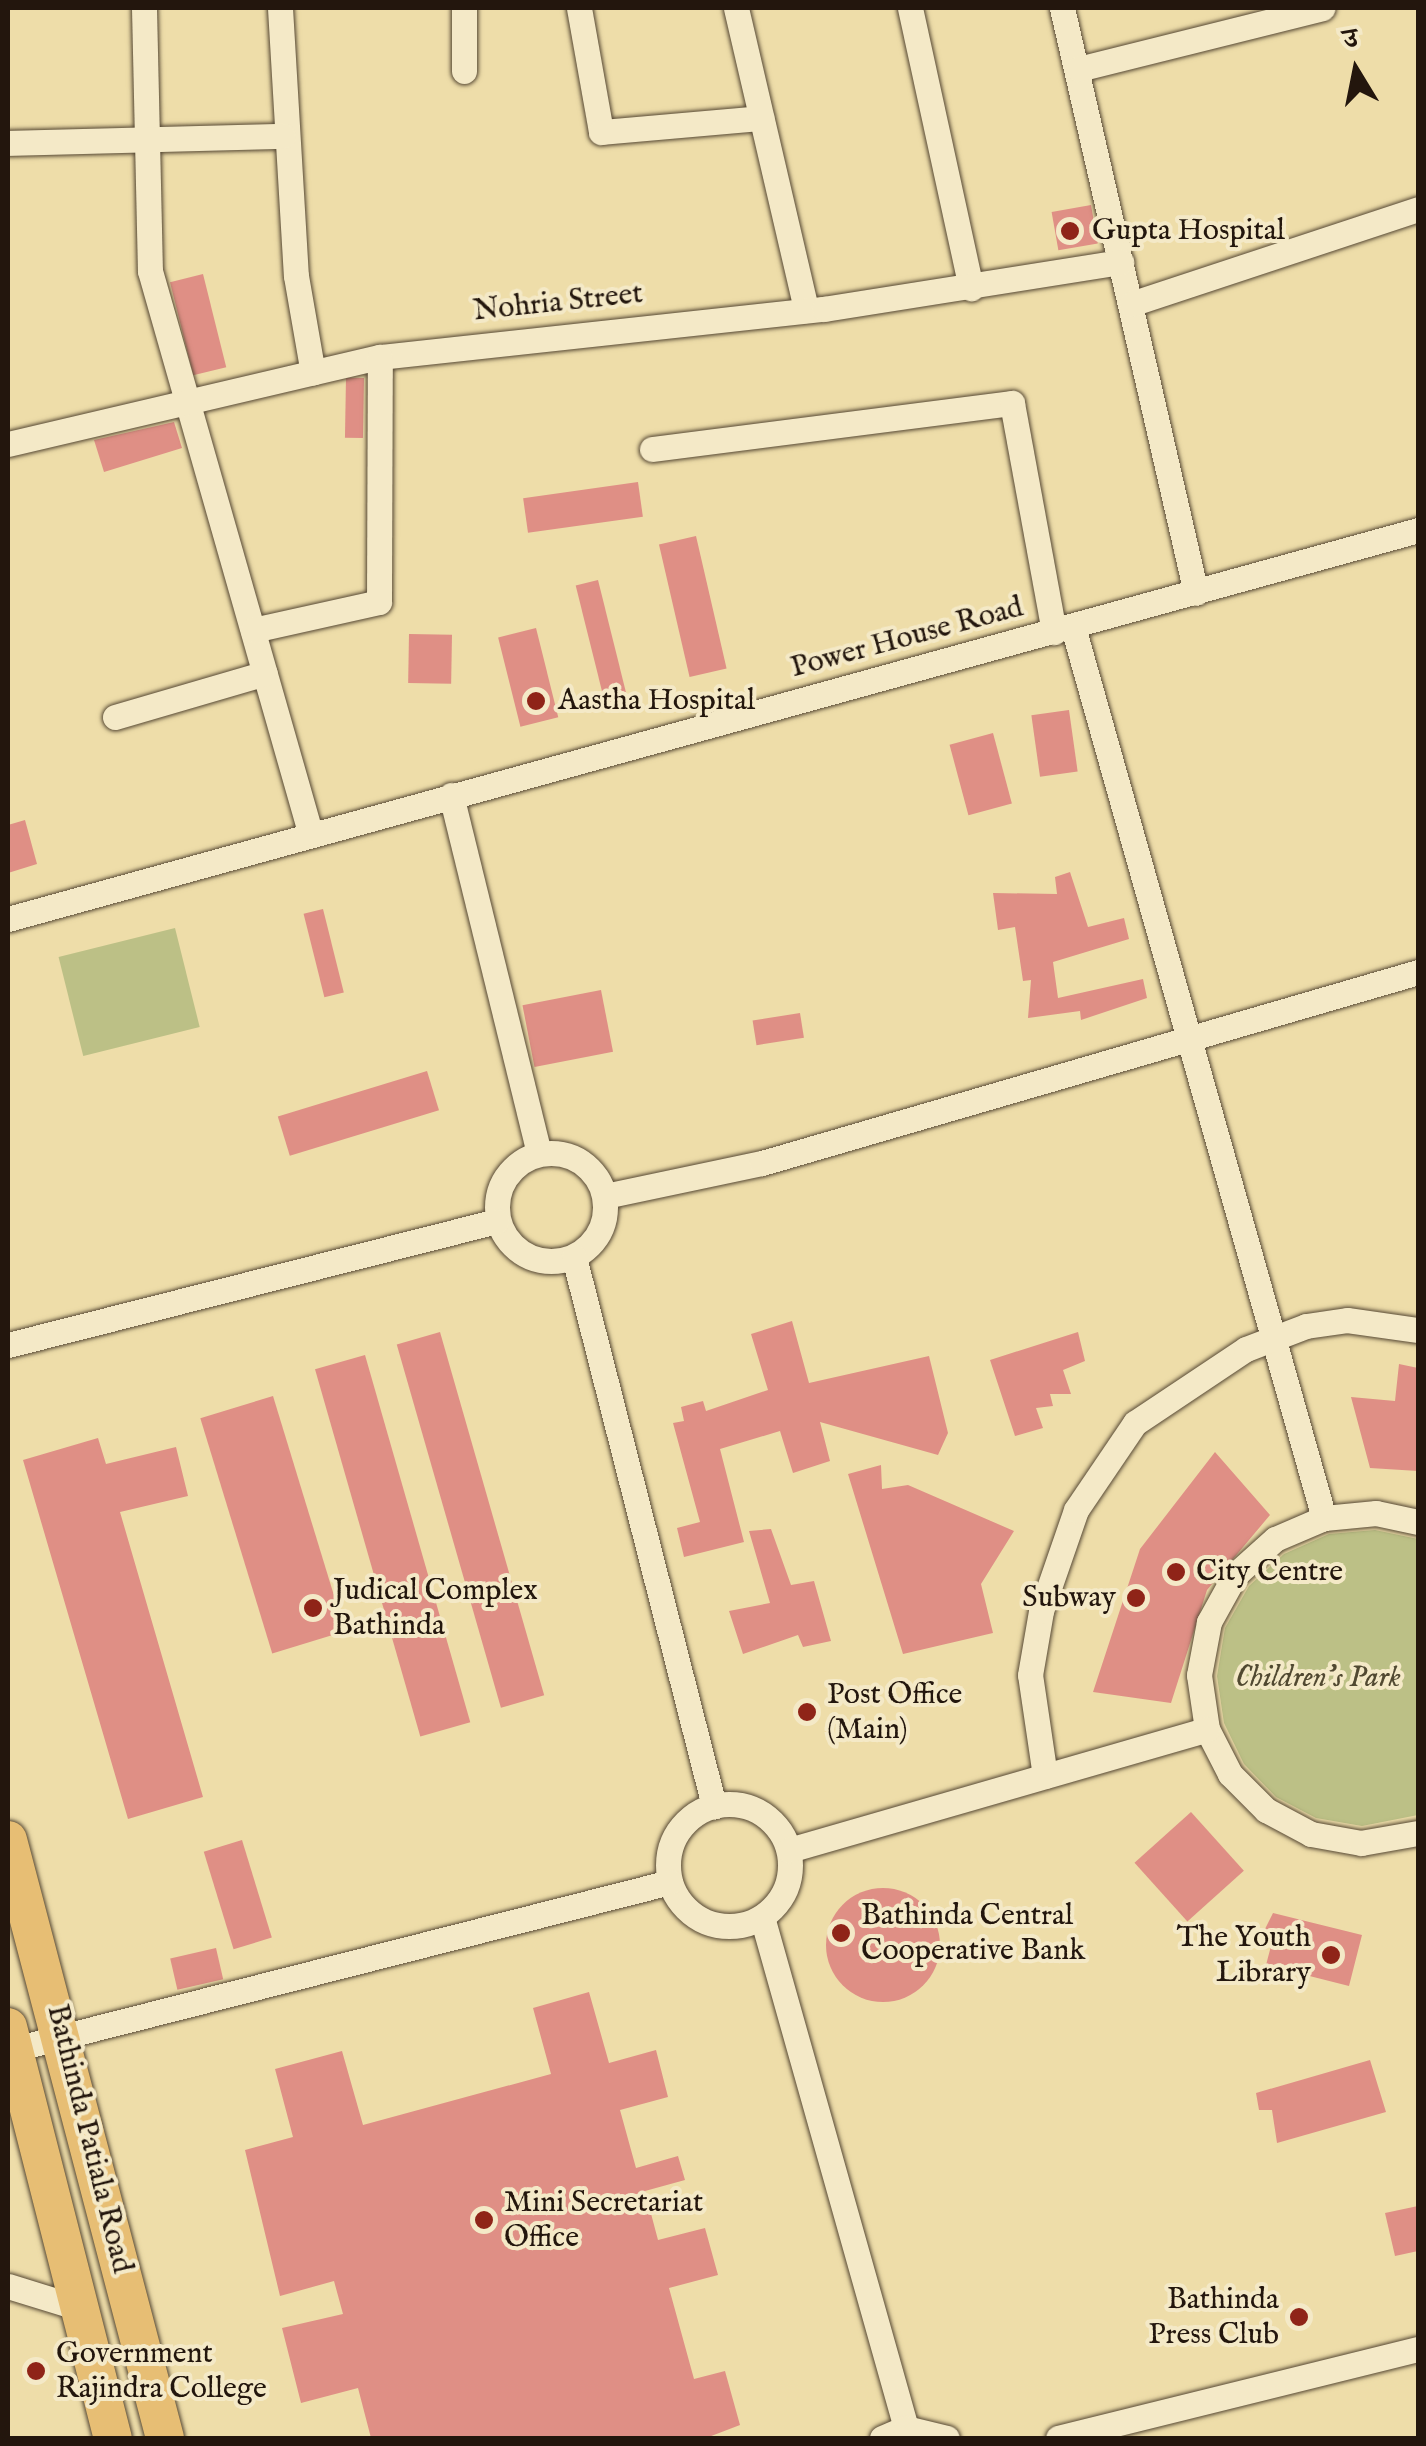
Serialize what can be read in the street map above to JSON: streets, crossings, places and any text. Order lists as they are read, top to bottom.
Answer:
{
  "streets": {
    "highway": ["Bathinda Patiala Road"],
    "street": ["Nohria Street", "Power House Road"]
  },
  "parks": ["Children's Park"],
  "places": [
    "Gupta Hospital",
    "Aastha Hospital",
    "City Centre",
    "Subway",
    "Judical Complex Bathinda",
    "Post Office (Main)",
    "Bathinda Central Cooperative Bank",
    "The Youth Library",
    "Mini Secretariat Office",
    "Bathinda Press Club",
    "Government Rajindra College"
  ],
  "north": "top"
}
